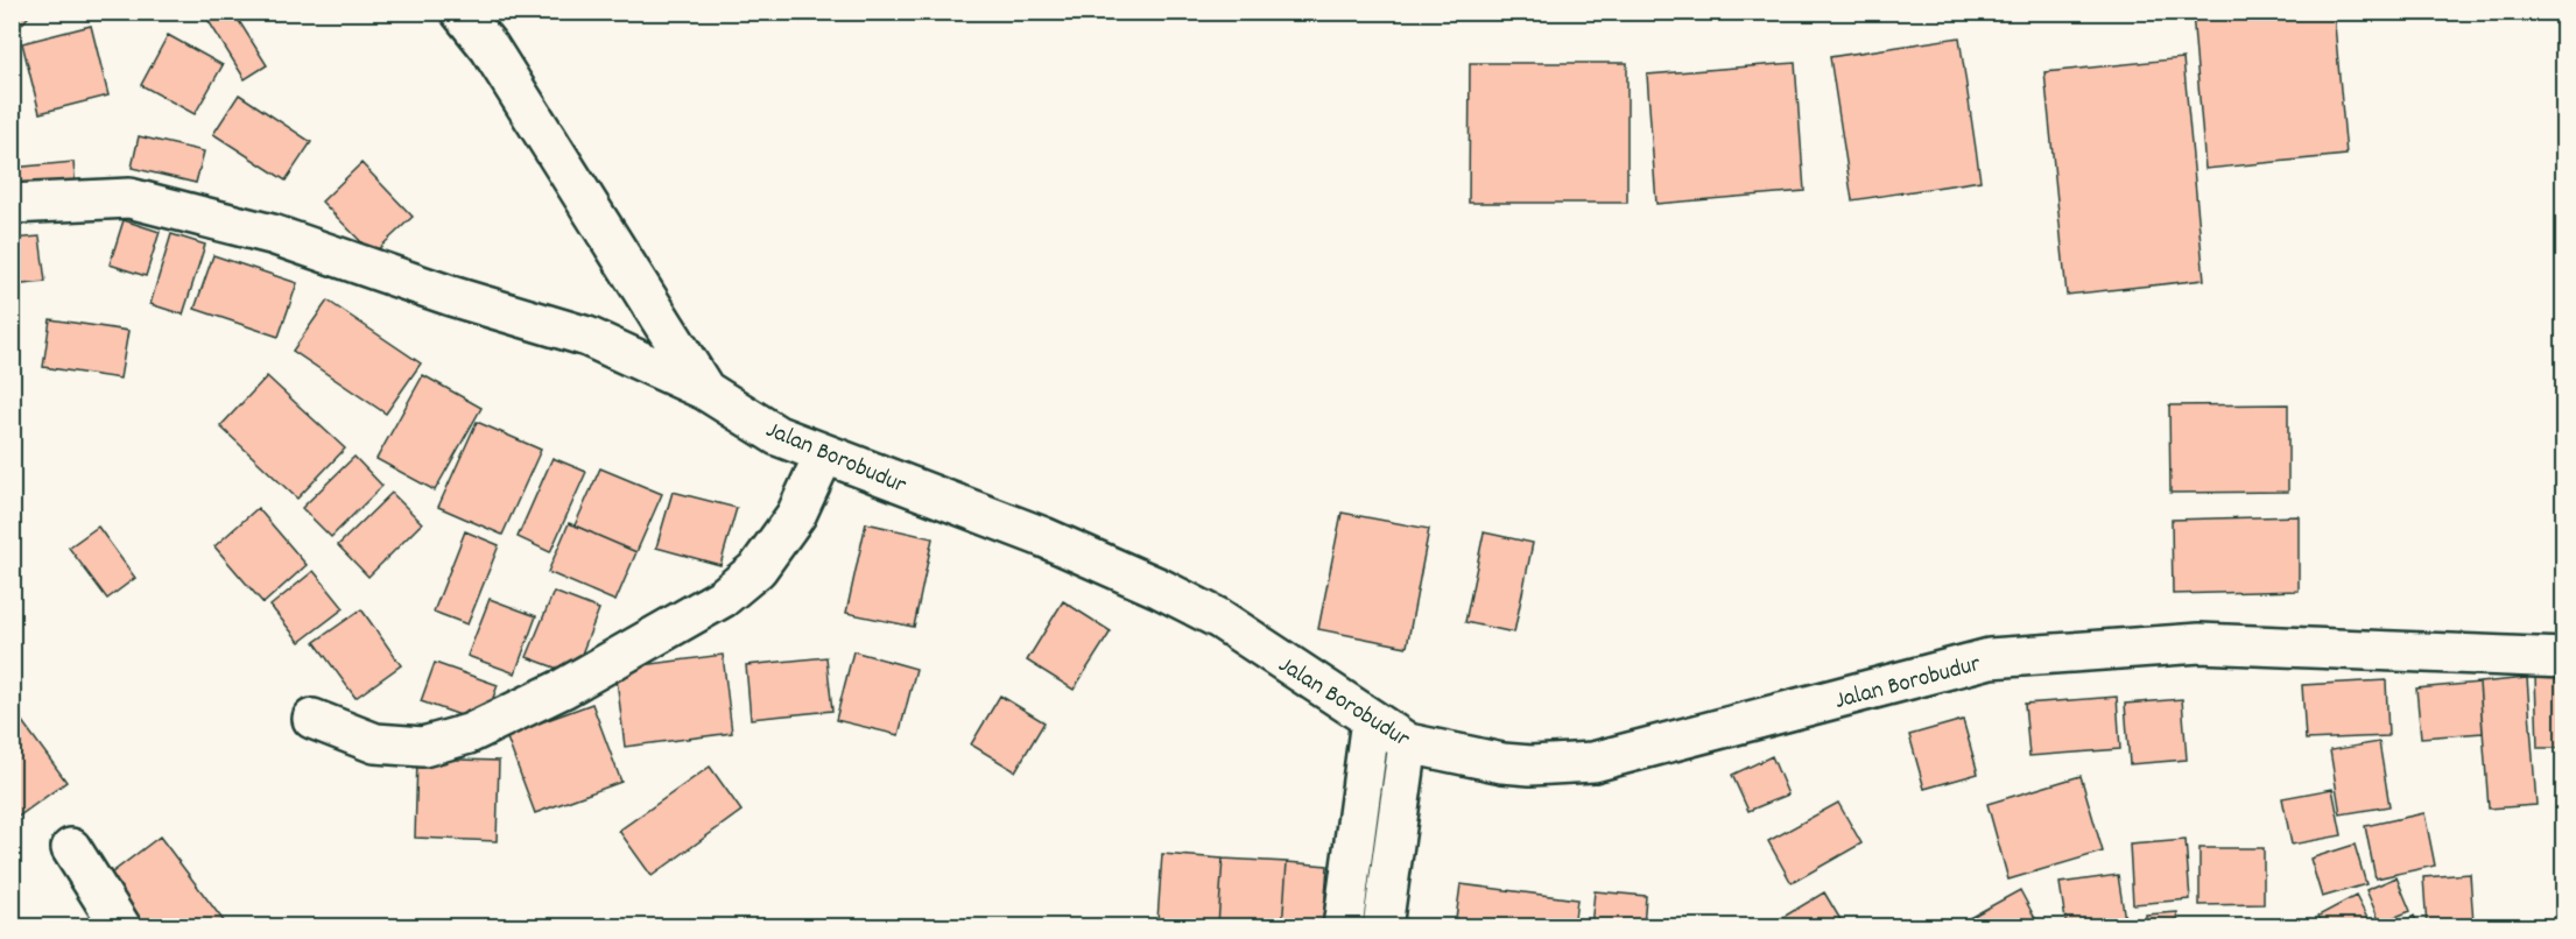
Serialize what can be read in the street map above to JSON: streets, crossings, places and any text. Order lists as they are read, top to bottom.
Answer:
{
  "streets": {
    "street": ["Jalan Borobudur"]
  }
}
